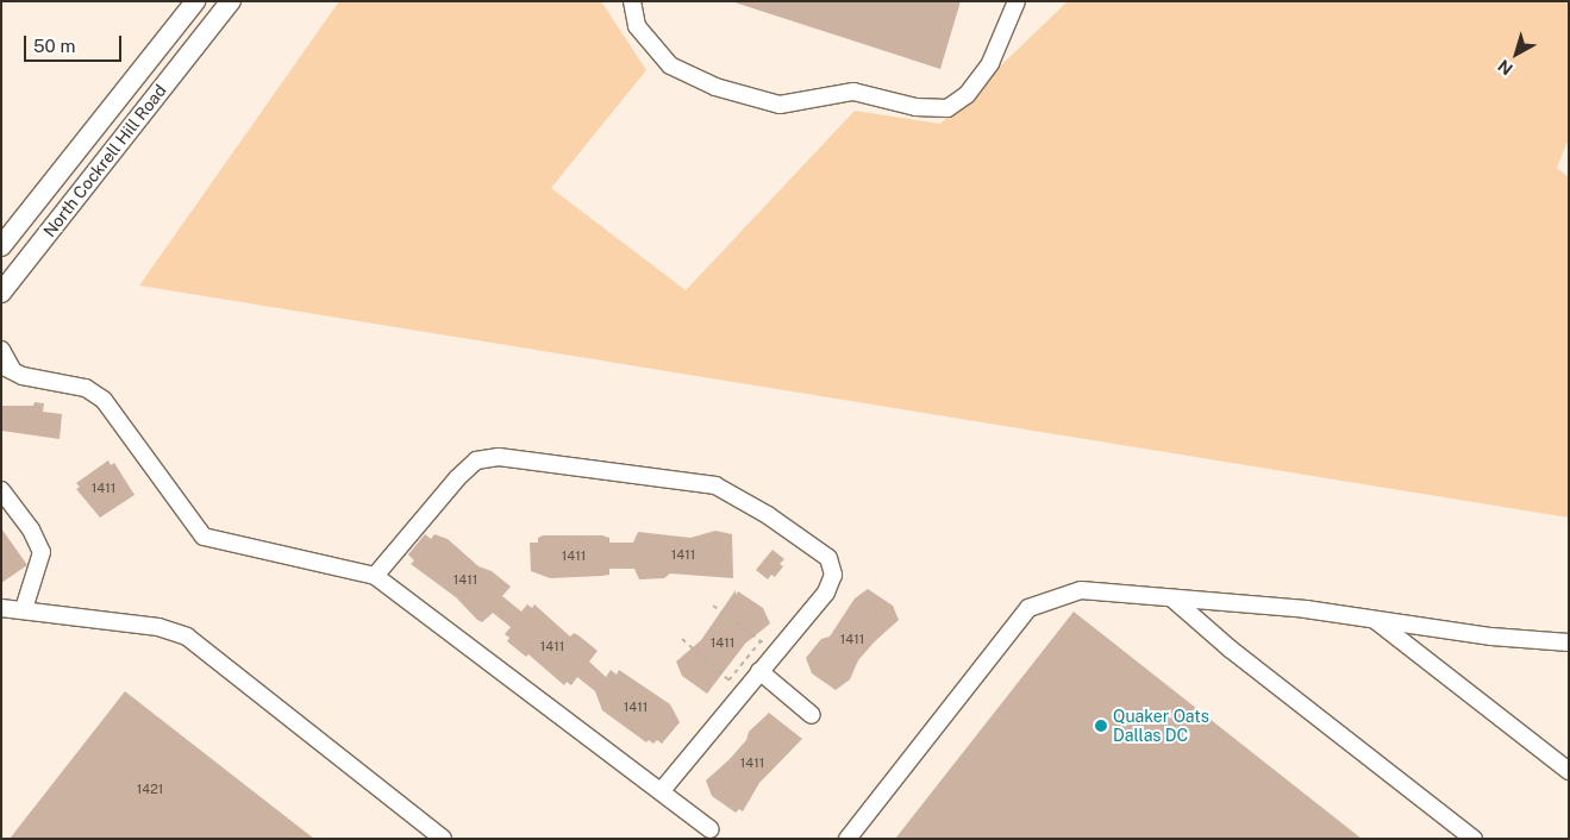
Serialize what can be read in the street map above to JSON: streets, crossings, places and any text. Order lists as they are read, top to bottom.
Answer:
{
  "streets": {
    "main road": ["North Cockrell Hill Road"]
  },
  "places": ["Quaker Oats Dallas DC"],
  "house_numbers": [
    "1411",
    "1411",
    "1411",
    "1411",
    "1411",
    "1411",
    "1411",
    "1411",
    "1411",
    "1421"
  ],
  "scale_bar": "50 m",
  "north": "bottom left"
}
